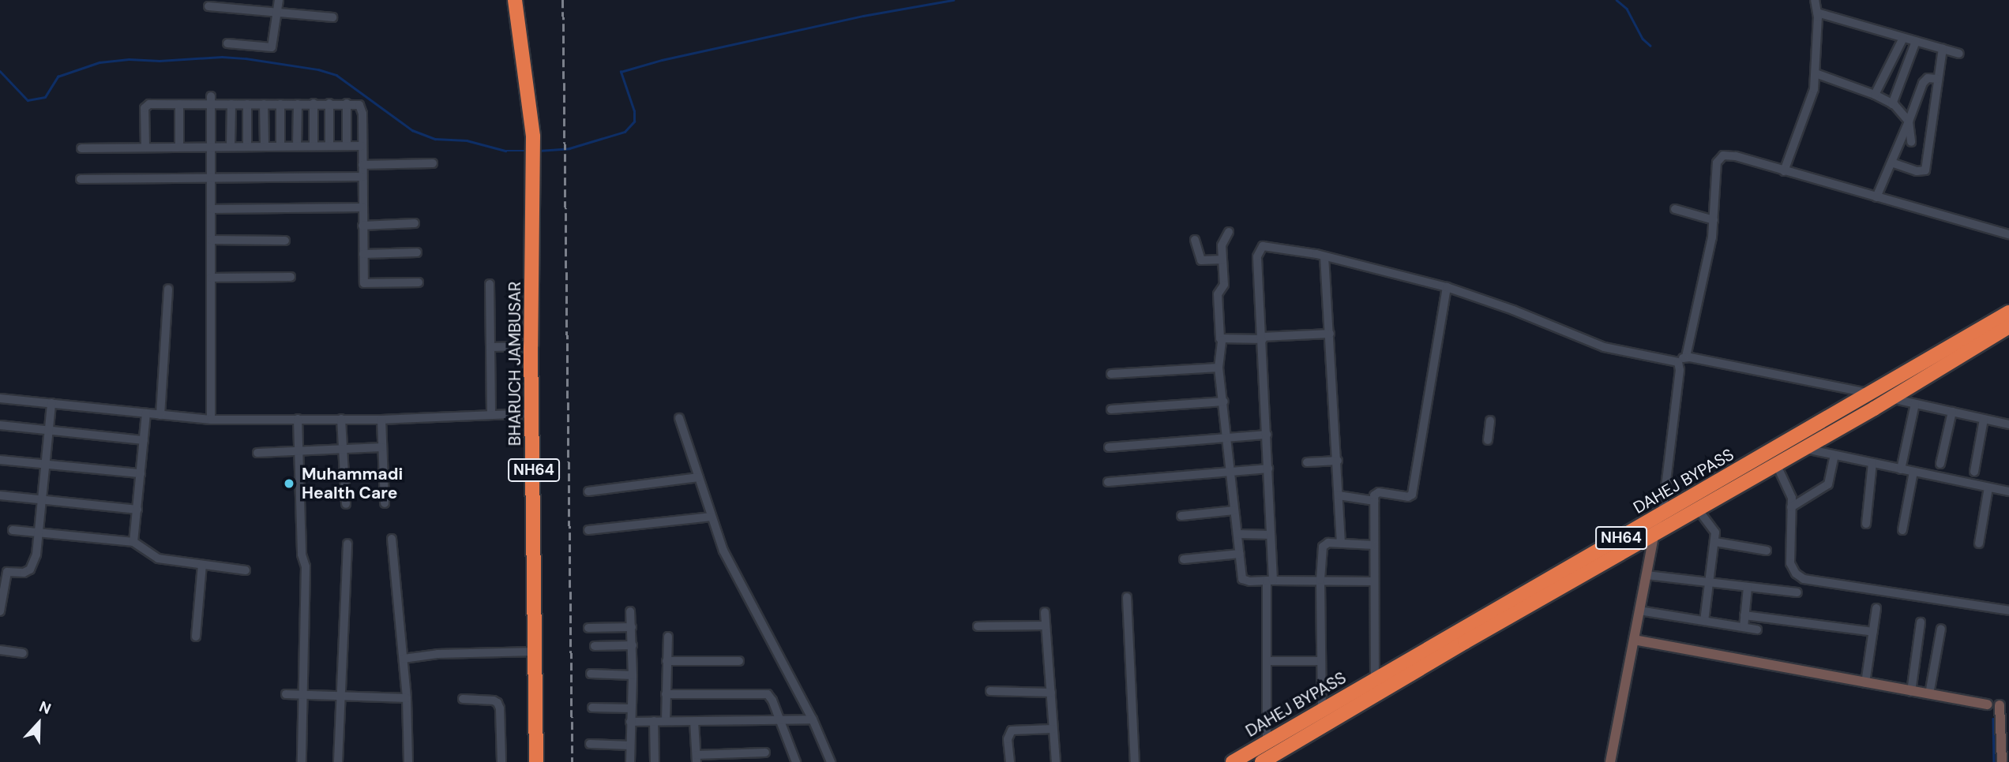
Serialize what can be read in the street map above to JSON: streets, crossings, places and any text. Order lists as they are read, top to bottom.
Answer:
{
  "streets": {
    "highway": ["BHARUCH JAMBUSAR", "NH64", "DAHEJ BYPASS"]
  },
  "places": ["Muhammadi Health Care"],
  "north": "top"
}
